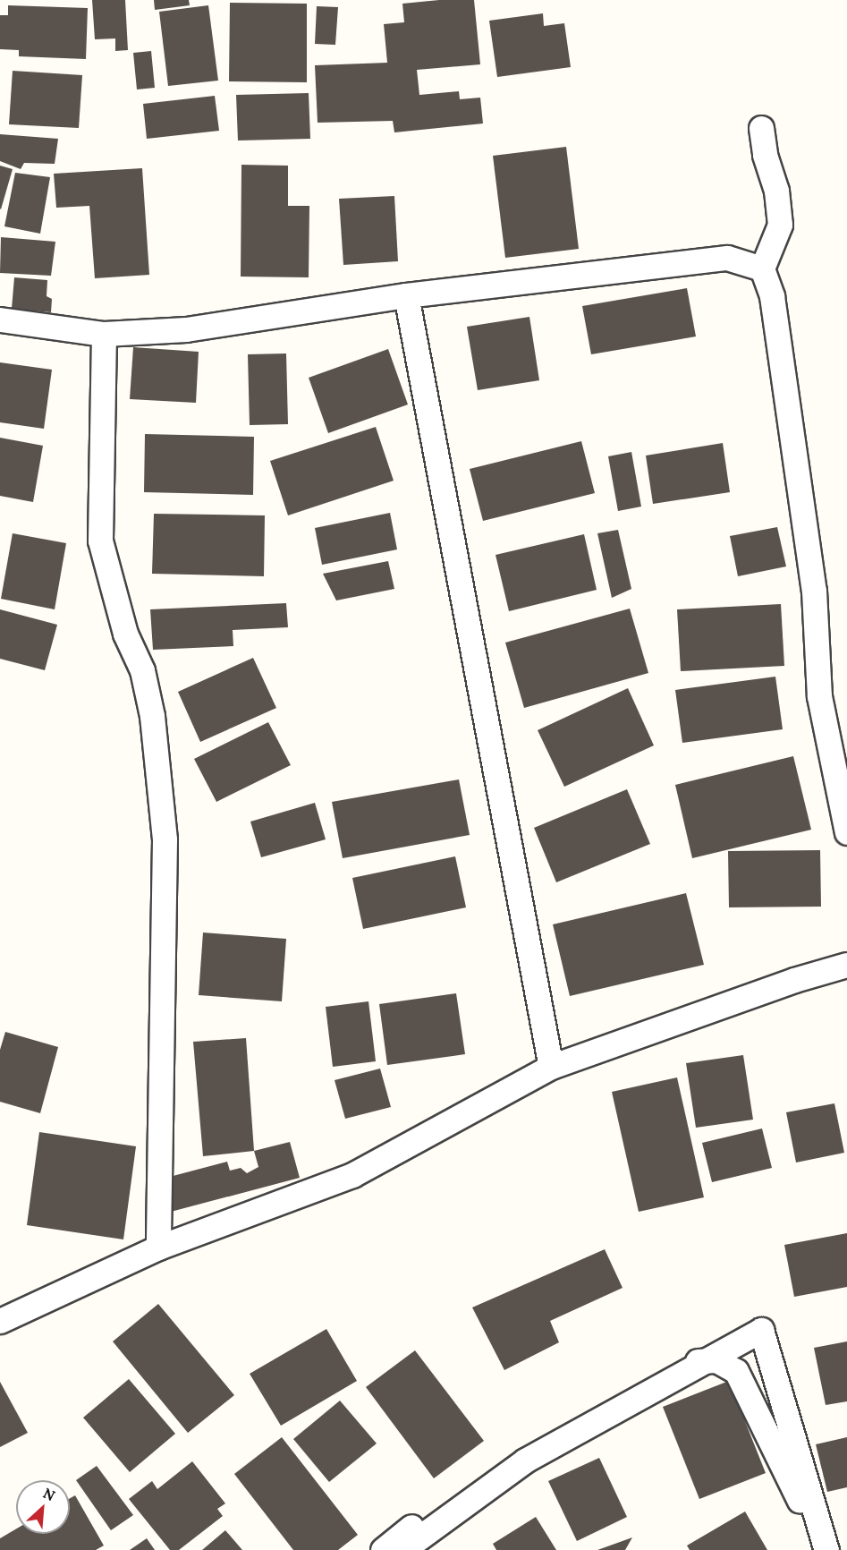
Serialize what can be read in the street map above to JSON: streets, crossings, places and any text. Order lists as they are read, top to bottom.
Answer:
{
  "north": "top right"
}
